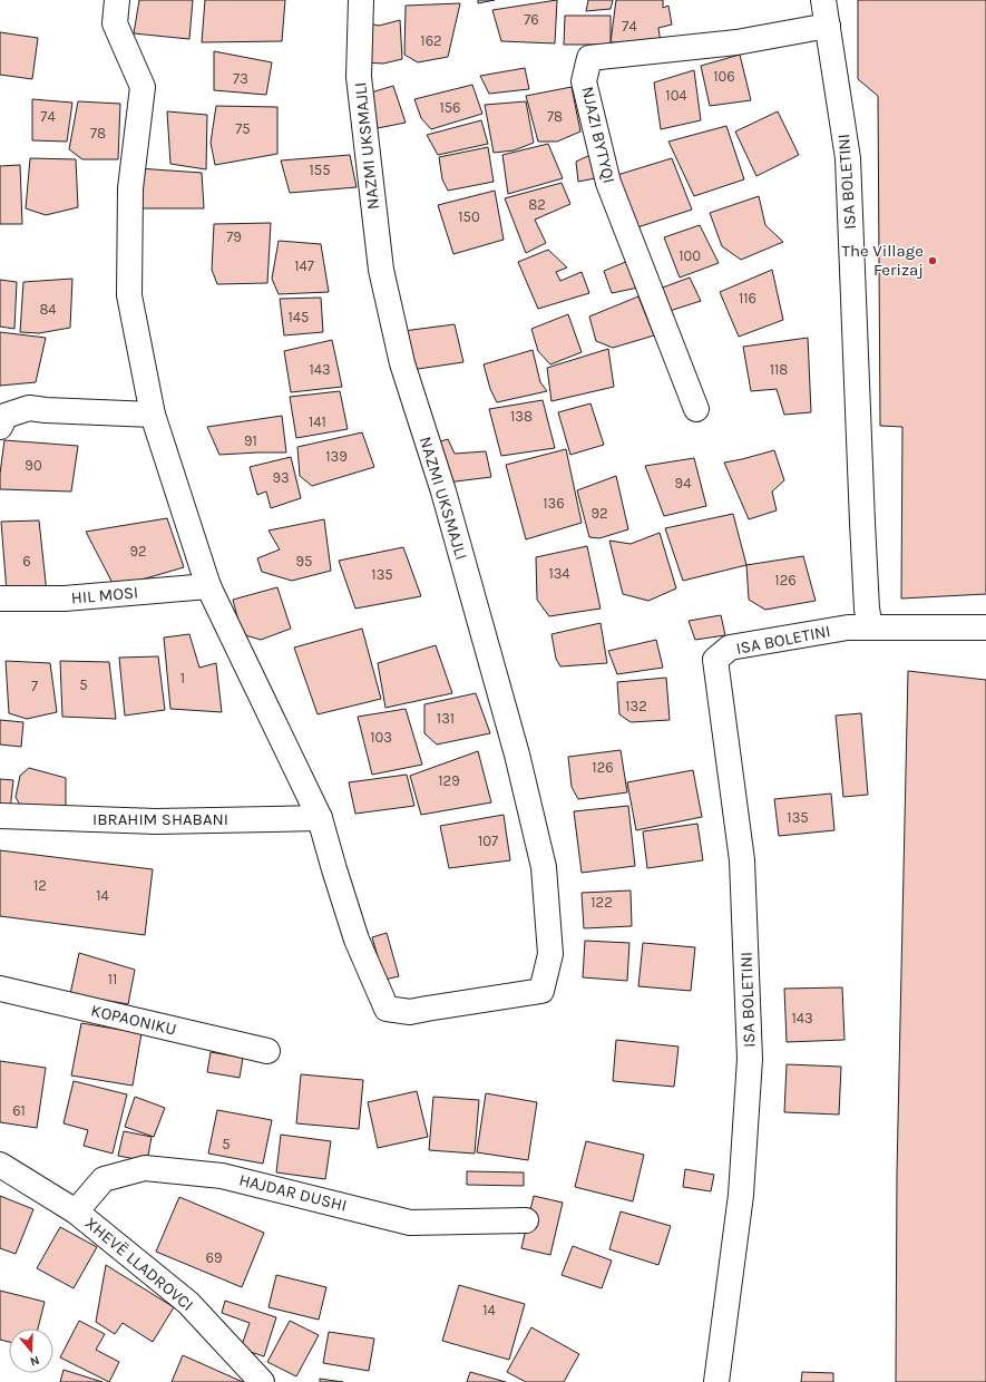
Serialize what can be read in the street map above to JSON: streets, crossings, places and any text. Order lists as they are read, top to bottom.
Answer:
{
  "streets": {
    "street": [
      "NJAZI BYTYQI",
      "NAZMI UKSMAJLI",
      "ISA BOLETINI",
      "HIL MOSI",
      "IBRAHIM SHABANI",
      "KOPAONIKU",
      "HAJDAR DUSHI",
      "XHEVË LLADROVCI"
    ]
  },
  "crossings": [
    ["NJAZI BYTYQI", "ISA BOLETINI"],
    ["NAZMI UKSMAJLI", "IBRAHIM SHABANI"],
    ["HAJDAR DUSHI", "XHEVË LLADROVCI"]
  ],
  "places": ["The Village Ferizaj"],
  "house_numbers": [
    "76",
    "74",
    "162",
    "106",
    "73",
    "104",
    "156",
    "74",
    "78",
    "75",
    "78",
    "155",
    "82",
    "150",
    "79",
    "100",
    "147",
    "116",
    "84",
    "145",
    "143",
    "118",
    "138",
    "141",
    "91",
    "139",
    "90",
    "93",
    "94",
    "136",
    "92",
    "92",
    "6",
    "95",
    "134",
    "135",
    "126",
    "1",
    "5",
    "7",
    "132",
    "131",
    "103",
    "126",
    "129",
    "135",
    "107",
    "12",
    "14",
    "122",
    "11",
    "143",
    "61",
    "5",
    "69",
    "14"
  ],
  "north": "bottom"
}
